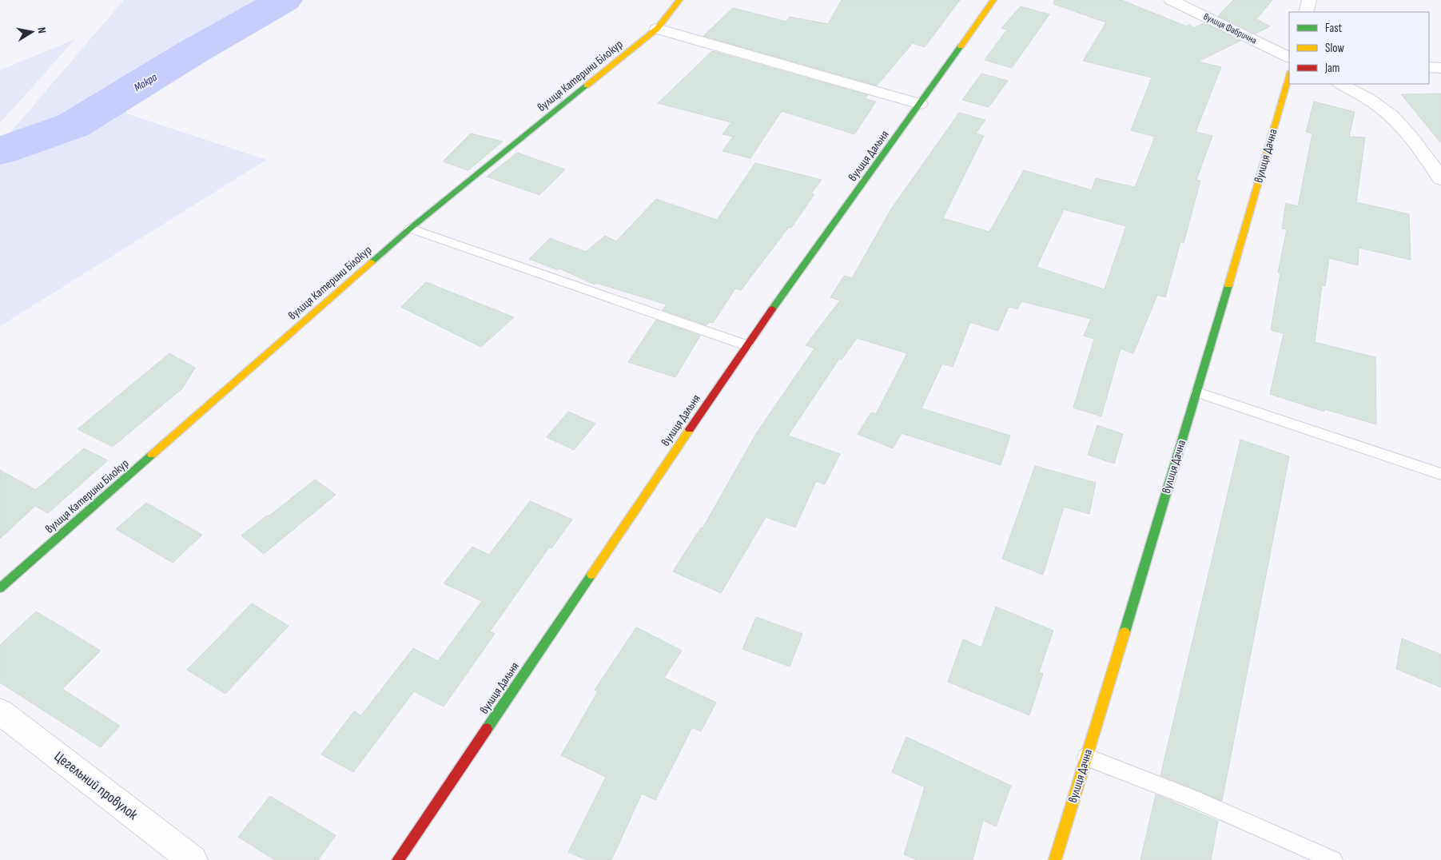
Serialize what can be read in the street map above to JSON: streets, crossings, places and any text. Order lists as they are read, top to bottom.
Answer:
{
  "streets": {
    "street": [
      "вулиця Фабрична",
      "вулиця Катерини Білокур",
      "вулиця Дальня",
      "вулиця Дачна",
      "Цегельний провулок"
    ]
  },
  "water": ["Мокра"],
  "legend": ["Fast", "Slow", "Jam"],
  "north": "right"
}
